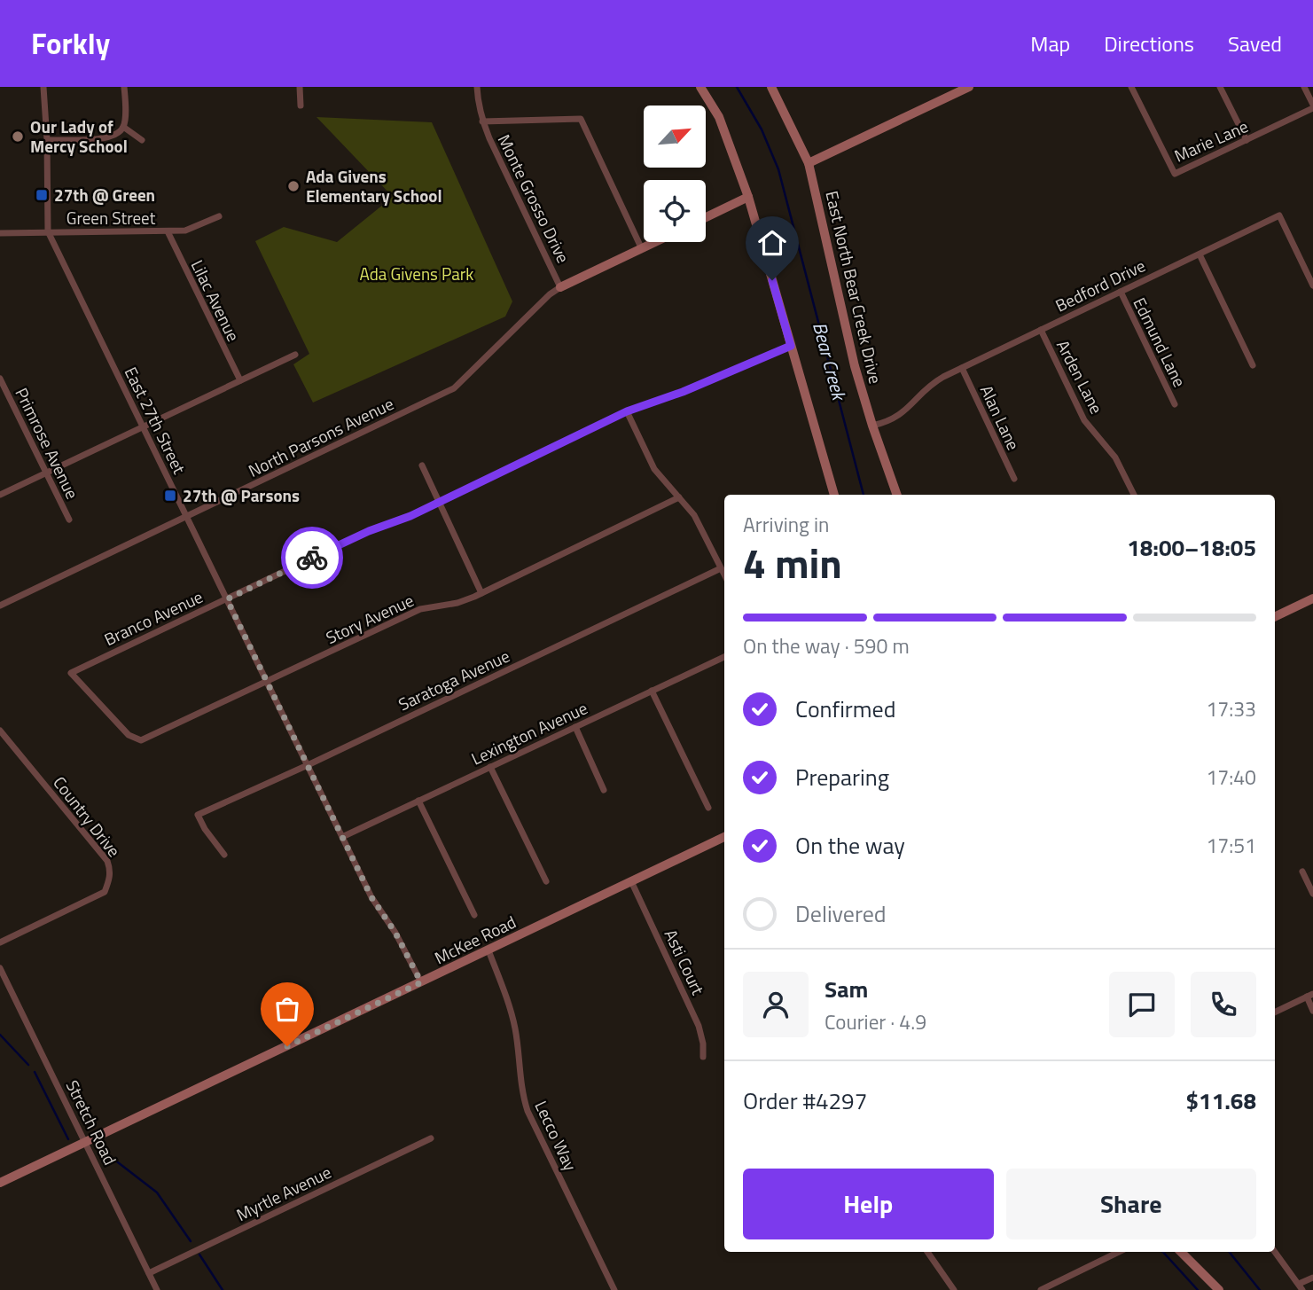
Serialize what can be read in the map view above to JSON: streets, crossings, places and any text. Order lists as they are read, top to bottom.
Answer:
{
  "streets": {
    "street": [
      "Marie Lane",
      "Monte Grosso Drive",
      "Green Street",
      "Bedford Drive",
      "East North Bear Creek Drive",
      "Lilac Avenue",
      "Edmund Lane",
      "Arden Lane",
      "Alan Lane",
      "East 27th Street",
      "North Parsons Avenue",
      "Primrose Avenue",
      "Branco Avenue",
      "Story Avenue",
      "Saratoga Avenue",
      "Lexington Avenue",
      "Country Drive",
      "McKee Road",
      "Asti Court",
      "Stretch Road",
      "Lecco Way",
      "Myrtle Avenue"
    ]
  },
  "crossings": [
    ["Monte Grosso Drive", "North Parsons Avenue"],
    ["Green Street", "Lilac Avenue"],
    ["Green Street", "East 27th Street"],
    ["Bedford Drive", "East North Bear Creek Drive"],
    ["Bedford Drive", "Edmund Lane"],
    ["Bedford Drive", "Arden Lane"],
    ["Bedford Drive", "Alan Lane"],
    ["East 27th Street", "North Parsons Avenue"],
    ["East 27th Street", "Branco Avenue"],
    ["East 27th Street", "Story Avenue"],
    ["East 27th Street", "Saratoga Avenue"],
    ["East 27th Street", "Lexington Avenue"],
    ["East 27th Street", "McKee Road"],
    ["Branco Avenue", "Story Avenue"],
    ["McKee Road", "Asti Court"],
    ["McKee Road", "Stretch Road"],
    ["McKee Road", "Lecco Way"],
    ["Stretch Road", "Myrtle Avenue"]
  ],
  "water": ["Bear Creek"],
  "parks": ["Ada Givens Park"],
  "places": {
    "other": ["Our Lady of Mercy School", "Ada Givens Elementary School"],
    "transit": ["27th @ Green", "27th @ Parsons"]
  },
  "north": "top right",
  "page": {
    "header": "Forkly",
    "nav": ["Map", "Directions", "Saved"],
    "heading": ["4 min", "Arriving in", "18:00–18:05"],
    "panel": [
      "Sam",
      "Courier · 4.9",
      "Order #4297",
      "$11.68"
    ],
    "bar": "On the way · 590 m",
    "list": [
      ["Confirmed", "17:33"],
      ["Preparing", "17:40"],
      ["On the way", "17:51"],
      "Delivered"
    ],
    "buttons": ["Help", "Share"]
  }
}
